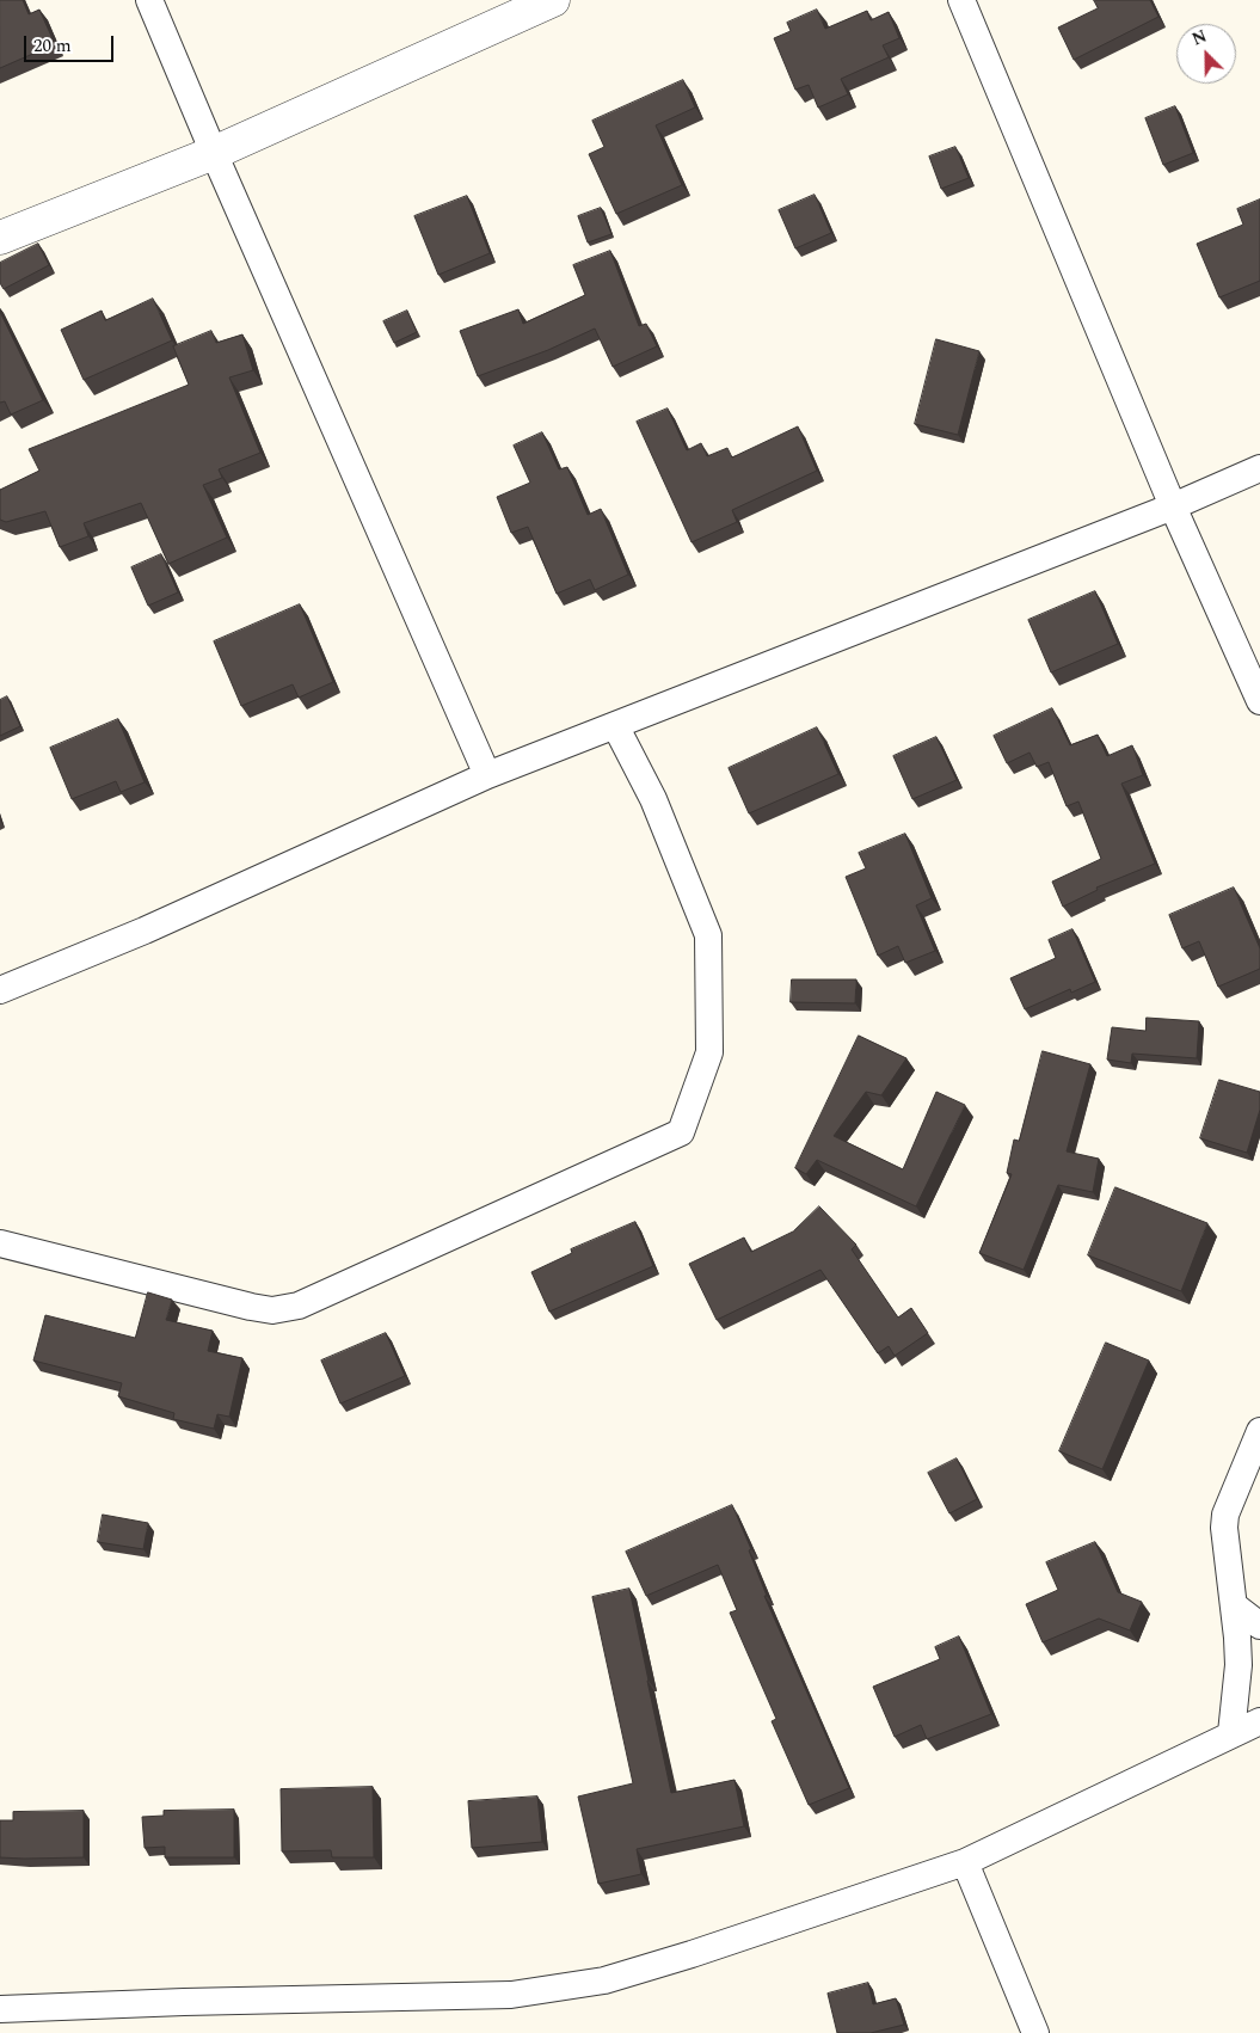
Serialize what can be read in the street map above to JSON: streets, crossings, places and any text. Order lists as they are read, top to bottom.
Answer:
{
  "scale_bar": "20 m",
  "north": "top left"
}
